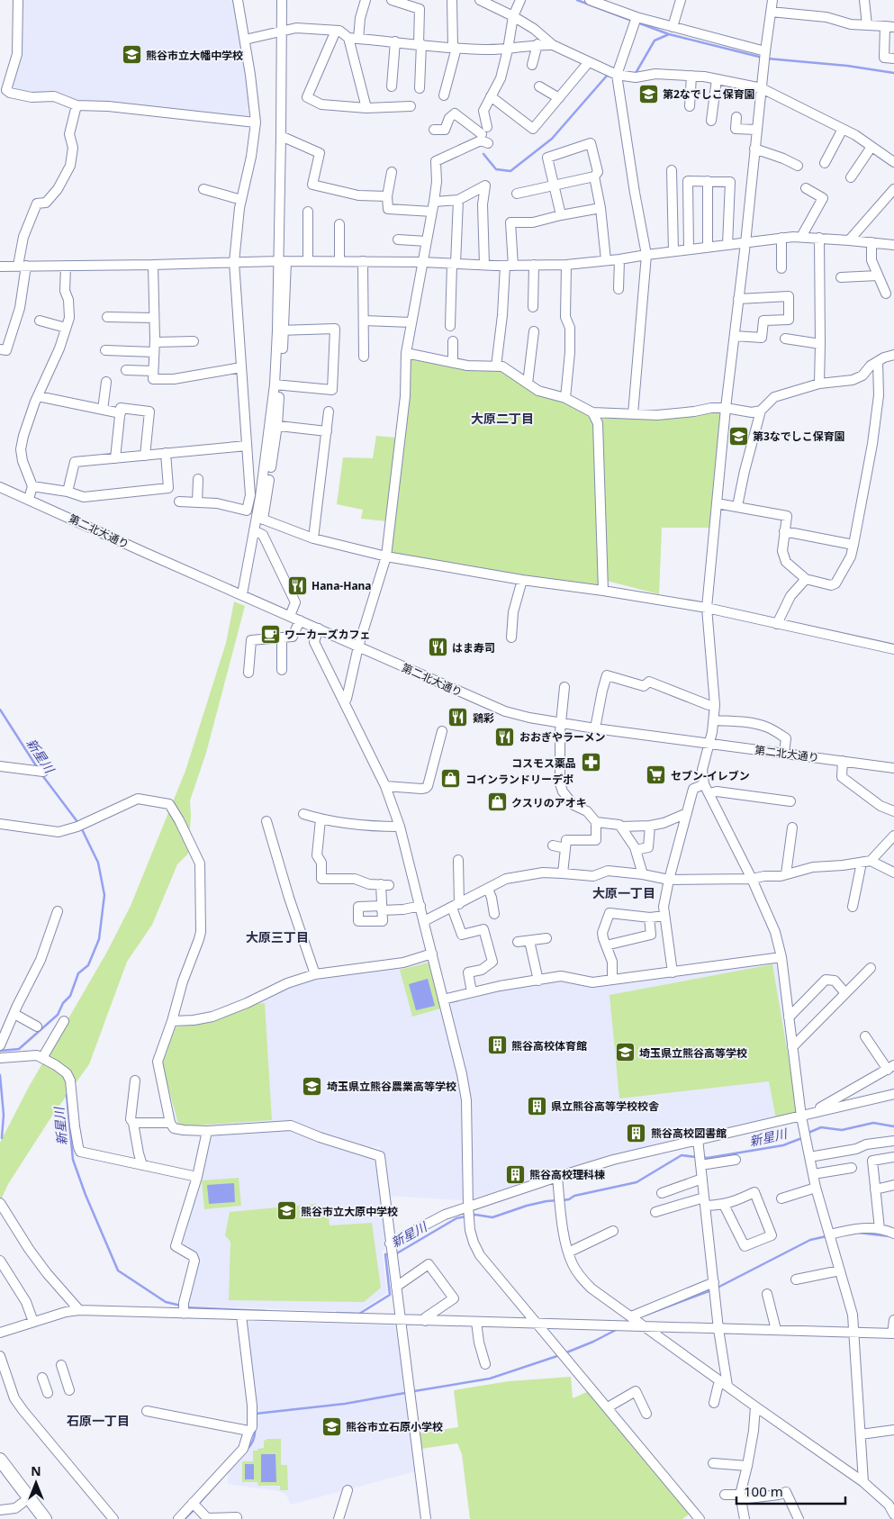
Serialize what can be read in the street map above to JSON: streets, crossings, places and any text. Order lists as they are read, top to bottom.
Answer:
{
  "streets": {
    "street": ["第二北大通り"]
  },
  "districts": [
    "大原二丁目",
    "大原一丁目",
    "大原三丁目",
    "石原一丁目"
  ],
  "water": ["新星川"],
  "places": {
    "school or university": [
      "熊谷市立大幡中学校",
      "第2なでしこ保育園",
      "第3なでしこ保育園",
      "埼玉県立熊谷高等学校",
      "埼玉県立熊谷農業高等学校",
      "熊谷市立大原中学校",
      "熊谷市立石原小学校"
    ],
    "restaurant": [
      "Hana-Hana",
      "はま寿司",
      "鶏彩",
      "おおぎやラーメン"
    ],
    "cafe": ["ワーカーズカフェ"],
    "pharmacy": ["コスモス薬品"],
    "supermarket": ["セブン-イレブン"],
    "shop": ["コインランドリーデポ", "クスリのアオキ"],
    "building": [
      "熊谷高校体育館",
      "県立熊谷高等学校校舎",
      "熊谷高校図書館",
      "熊谷高校理科棟"
    ]
  },
  "scale_bar": "100 m",
  "north": "top"
}
